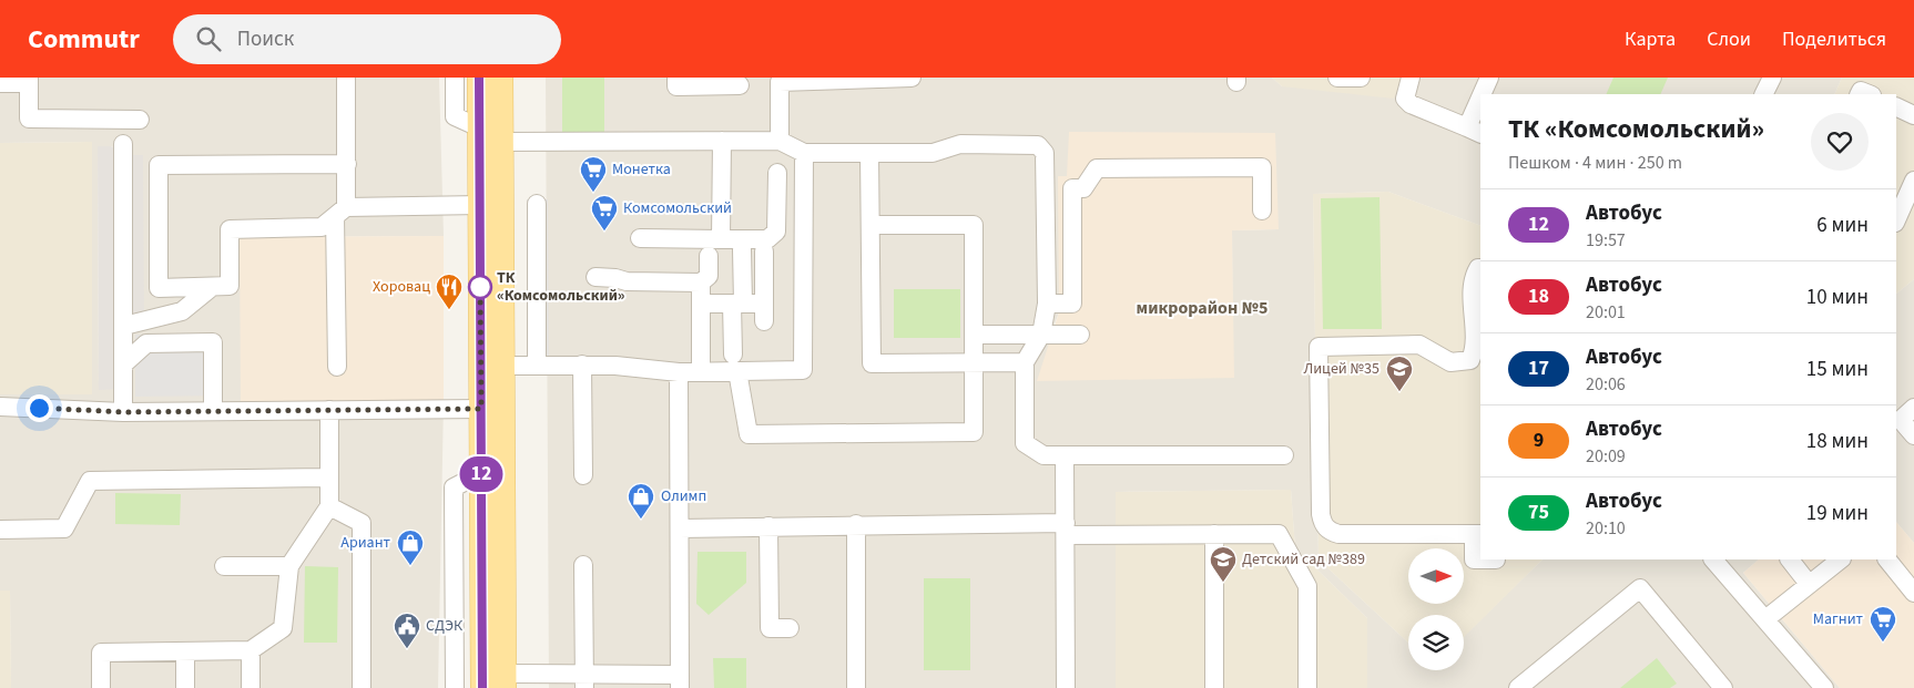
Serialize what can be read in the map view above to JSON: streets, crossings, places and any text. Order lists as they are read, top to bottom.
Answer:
{
  "districts": ["микрорайон №5"],
  "places": {
    "supermarket": ["Монетка", "Комсомольский", "Магнит"],
    "other": ["ТК «Комсомольский»"],
    "restaurant": ["Хоровац"],
    "school or university": ["Лицей №35", "Детский сад №389"],
    "shop": ["Олимп", "Ариант"],
    "public building": ["СДЭК"]
  },
  "lines": ["bus line 12"],
  "north": "right",
  "page": {
    "header": "Commutr",
    "search": "Поиск",
    "nav": ["Карта", "Слои", "Поделиться"],
    "on_map": "12",
    "heading": ["ТК «Комсомольский»", "Пешком · 4 мин · 250 m"],
    "list": [
      {
        "mark": "12",
        "name": "Автобус",
        "note": "19:57",
        "value": "6 мин"
      },
      {
        "mark": "18",
        "name": "Автобус",
        "note": "20:01",
        "value": "10 мин"
      },
      {
        "mark": "17",
        "name": "Автобус",
        "note": "20:06",
        "value": "15 мин"
      },
      {
        "mark": "9",
        "name": "Автобус",
        "note": "20:09",
        "value": "18 мин"
      },
      {
        "mark": "75",
        "name": "Автобус",
        "note": "20:10",
        "value": "19 мин"
      }
    ]
  }
}
